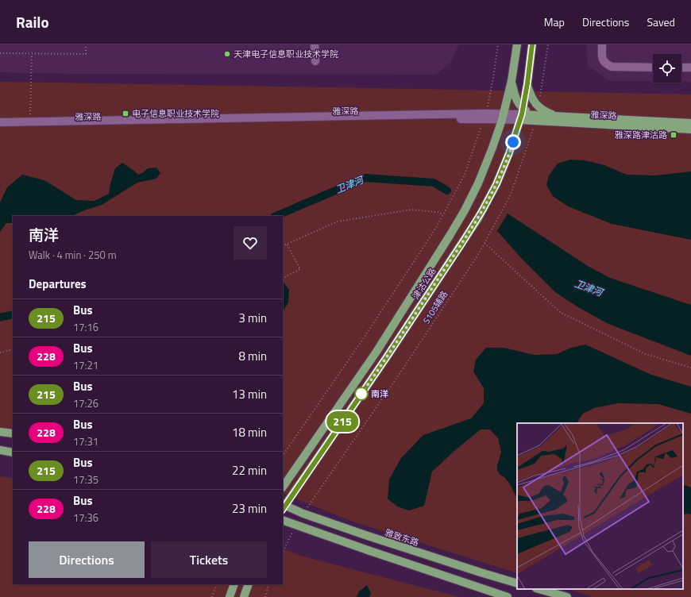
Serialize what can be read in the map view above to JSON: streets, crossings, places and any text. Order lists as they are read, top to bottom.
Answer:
{
  "streets": {
    "main road": ["雅深路", "津沽公路", "雅致东路"],
    "path": ["S105辅路"]
  },
  "crossings": [
    ["雅深路", "津沽公路"],
    ["雅深路", "S105辅路"],
    ["津沽公路", "雅致东路"],
    ["S105辅路", "雅致东路"]
  ],
  "water": ["卫津河"],
  "places": {
    "other": ["天津电子信息职业技术学院", "南洋"],
    "transit": ["电子信息职业技术学院", "雅深路津沽路"]
  },
  "lines": ["bus line 215"],
  "page": {
    "header": "Railo",
    "nav": ["Map", "Directions", "Saved"],
    "on_map": "215",
    "heading": [
      ["南洋", "Walk · 4 min · 250 m"],
      "Departures"
    ],
    "list": [
      {
        "mark": "215",
        "name": "Bus",
        "note": "17:16",
        "value": "3 min"
      },
      {
        "mark": "228",
        "name": "Bus",
        "note": "17:21",
        "value": "8 min"
      },
      {
        "mark": "215",
        "name": "Bus",
        "note": "17:26",
        "value": "13 min"
      },
      {
        "mark": "228",
        "name": "Bus",
        "note": "17:31",
        "value": "18 min"
      },
      {
        "mark": "215",
        "name": "Bus",
        "note": "17:35",
        "value": "22 min"
      },
      {
        "mark": "228",
        "name": "Bus",
        "note": "17:36",
        "value": "23 min"
      }
    ],
    "buttons": ["Directions", "Tickets"]
  }
}
